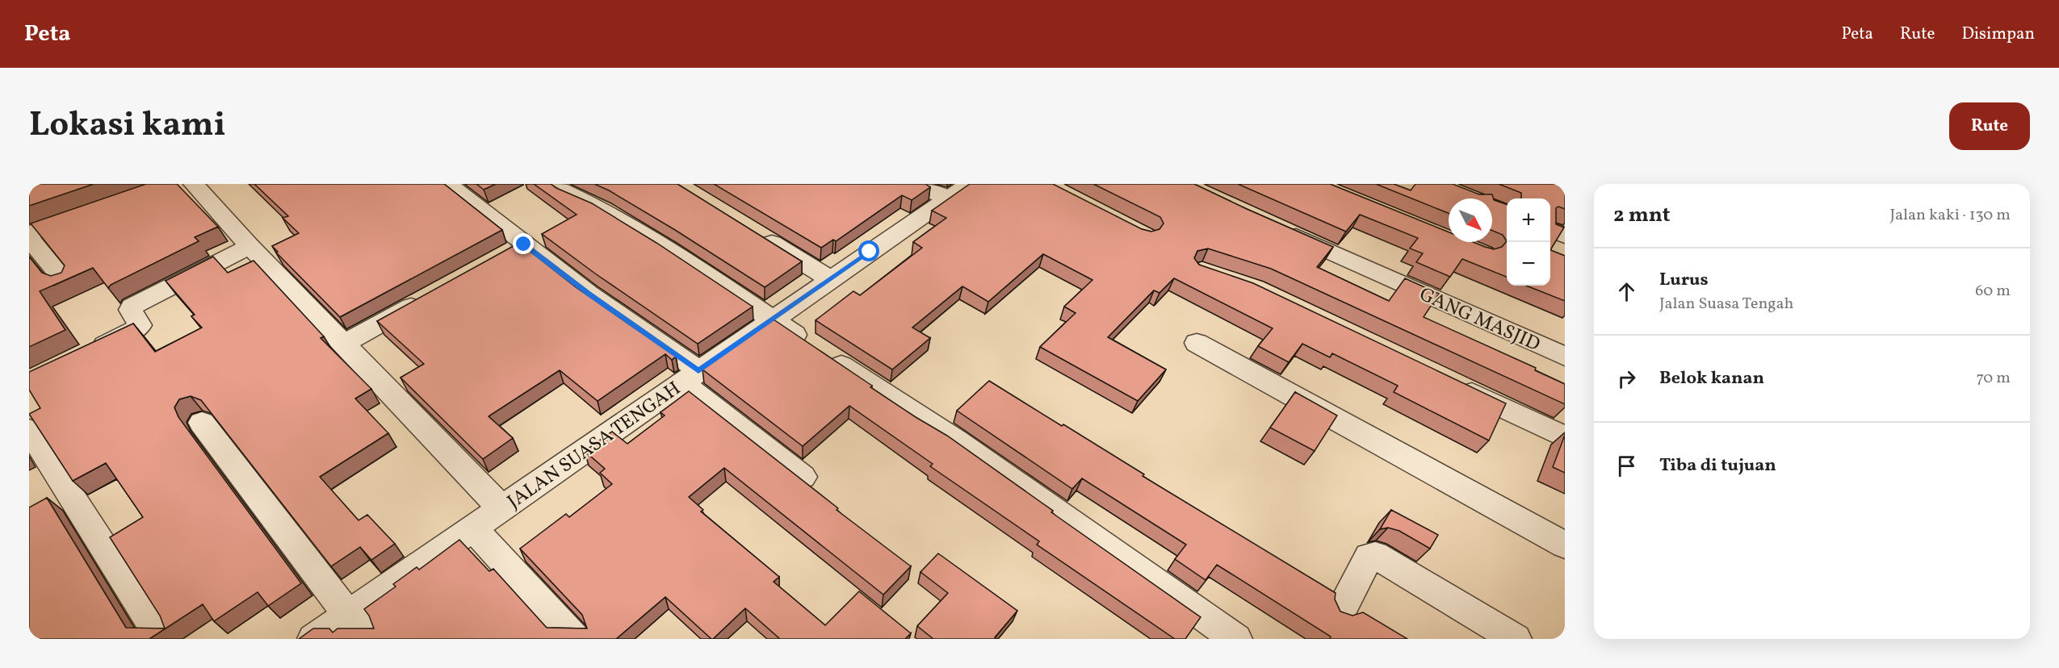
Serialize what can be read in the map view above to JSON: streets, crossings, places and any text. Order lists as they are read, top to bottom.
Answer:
{
  "streets": {
    "street": ["GANG MASJID", "JALAN SUASA TENGAH"]
  },
  "north": "bottom right",
  "page": {
    "header": "Peta",
    "nav": ["Peta", "Rute", "Disimpan"],
    "title": "Lokasi kami",
    "buttons": "Rute",
    "heading": ["2 mnt", "Jalan kaki · 130 m"],
    "map_buttons": ["+", "−"],
    "list": [
      ["Lurus", "Jalan Suasa Tengah", "60 m"],
      ["Belok kanan", "70 m"],
      "Tiba di tujuan"
    ]
  }
}
